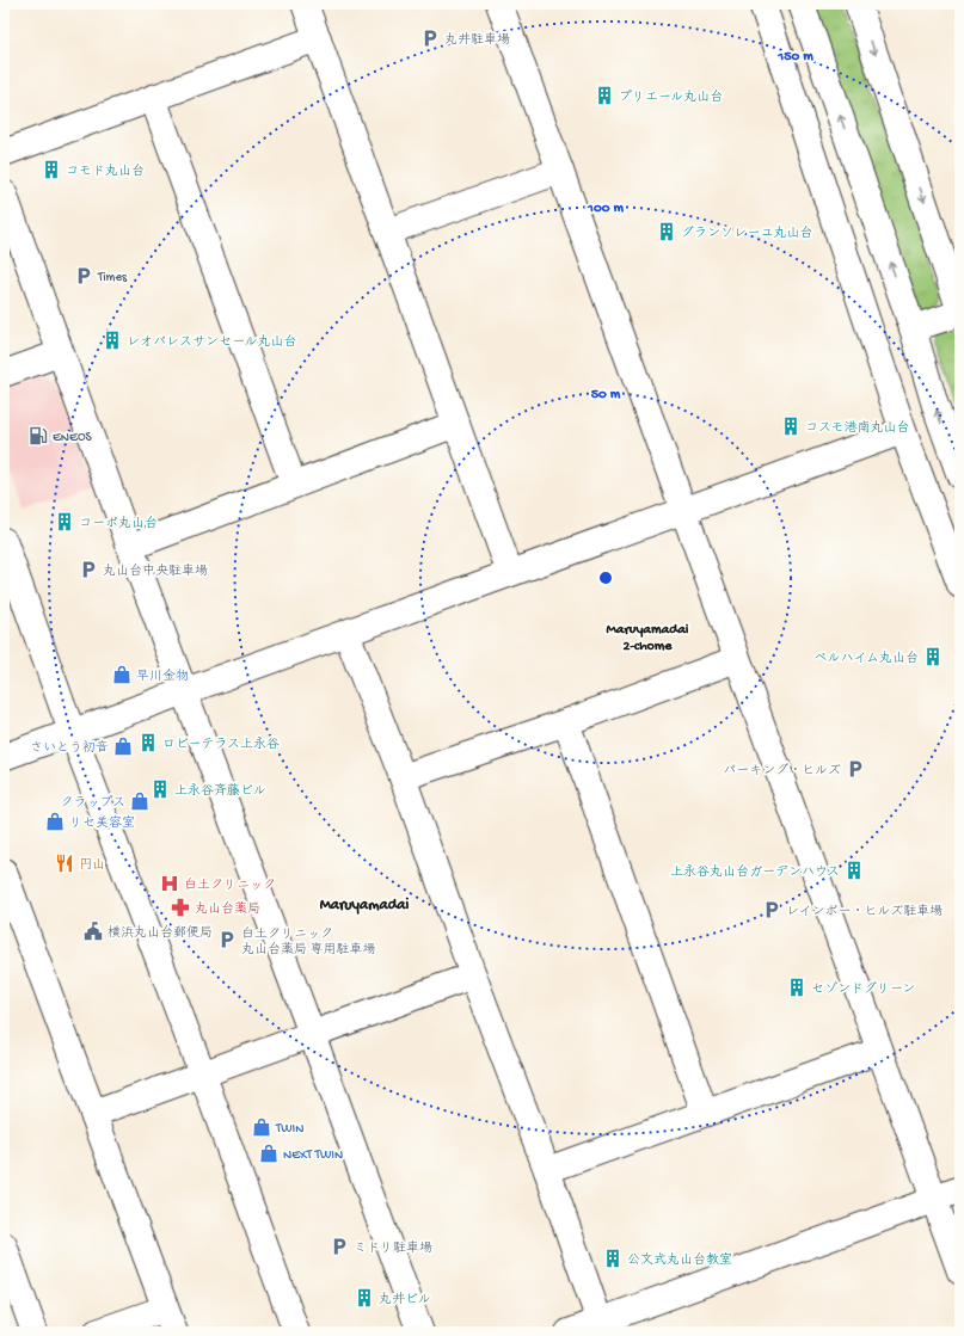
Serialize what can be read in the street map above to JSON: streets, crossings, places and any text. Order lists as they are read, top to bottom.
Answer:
{
  "districts": ["Maruyamadai 2-chome", "Maruyamadai"],
  "places": {
    "parking": [
      "丸井駐車場",
      "Times",
      "丸山台中央駐車場",
      "パーキング・ヒルズ",
      "レインボー・ヒルズ駐車場",
      "白土クリニック 丸山台薬局 専用駐車場",
      "ミドリ駐車場"
    ],
    "building": [
      "プリエール丸山台",
      "コモド丸山台",
      "グランソレーユ丸山台",
      "レオパレスサンセール丸山台",
      "コスモ港南丸山台",
      "コーポ丸山台",
      "ベルハイム丸山台",
      "ロビーテラス上永谷",
      "上永谷斉藤ビル",
      "上永谷丸山台ガーデンハウス",
      "セゾンドグリーン",
      "公文式丸山台教室",
      "丸井ビル"
    ],
    "fuel station": ["ENEOS"],
    "shop": [
      "早川金物",
      "さいとう初音",
      "クラップス",
      "リセ美容室",
      "TWIN",
      "NEXT TWIN"
    ],
    "restaurant": ["円山"],
    "hospital": ["白土クリニック"],
    "pharmacy": ["丸山台薬局"],
    "public building": ["横浜丸山台郵便局"]
  },
  "rings": ["150 m", "100 m", "50 m"]
}
